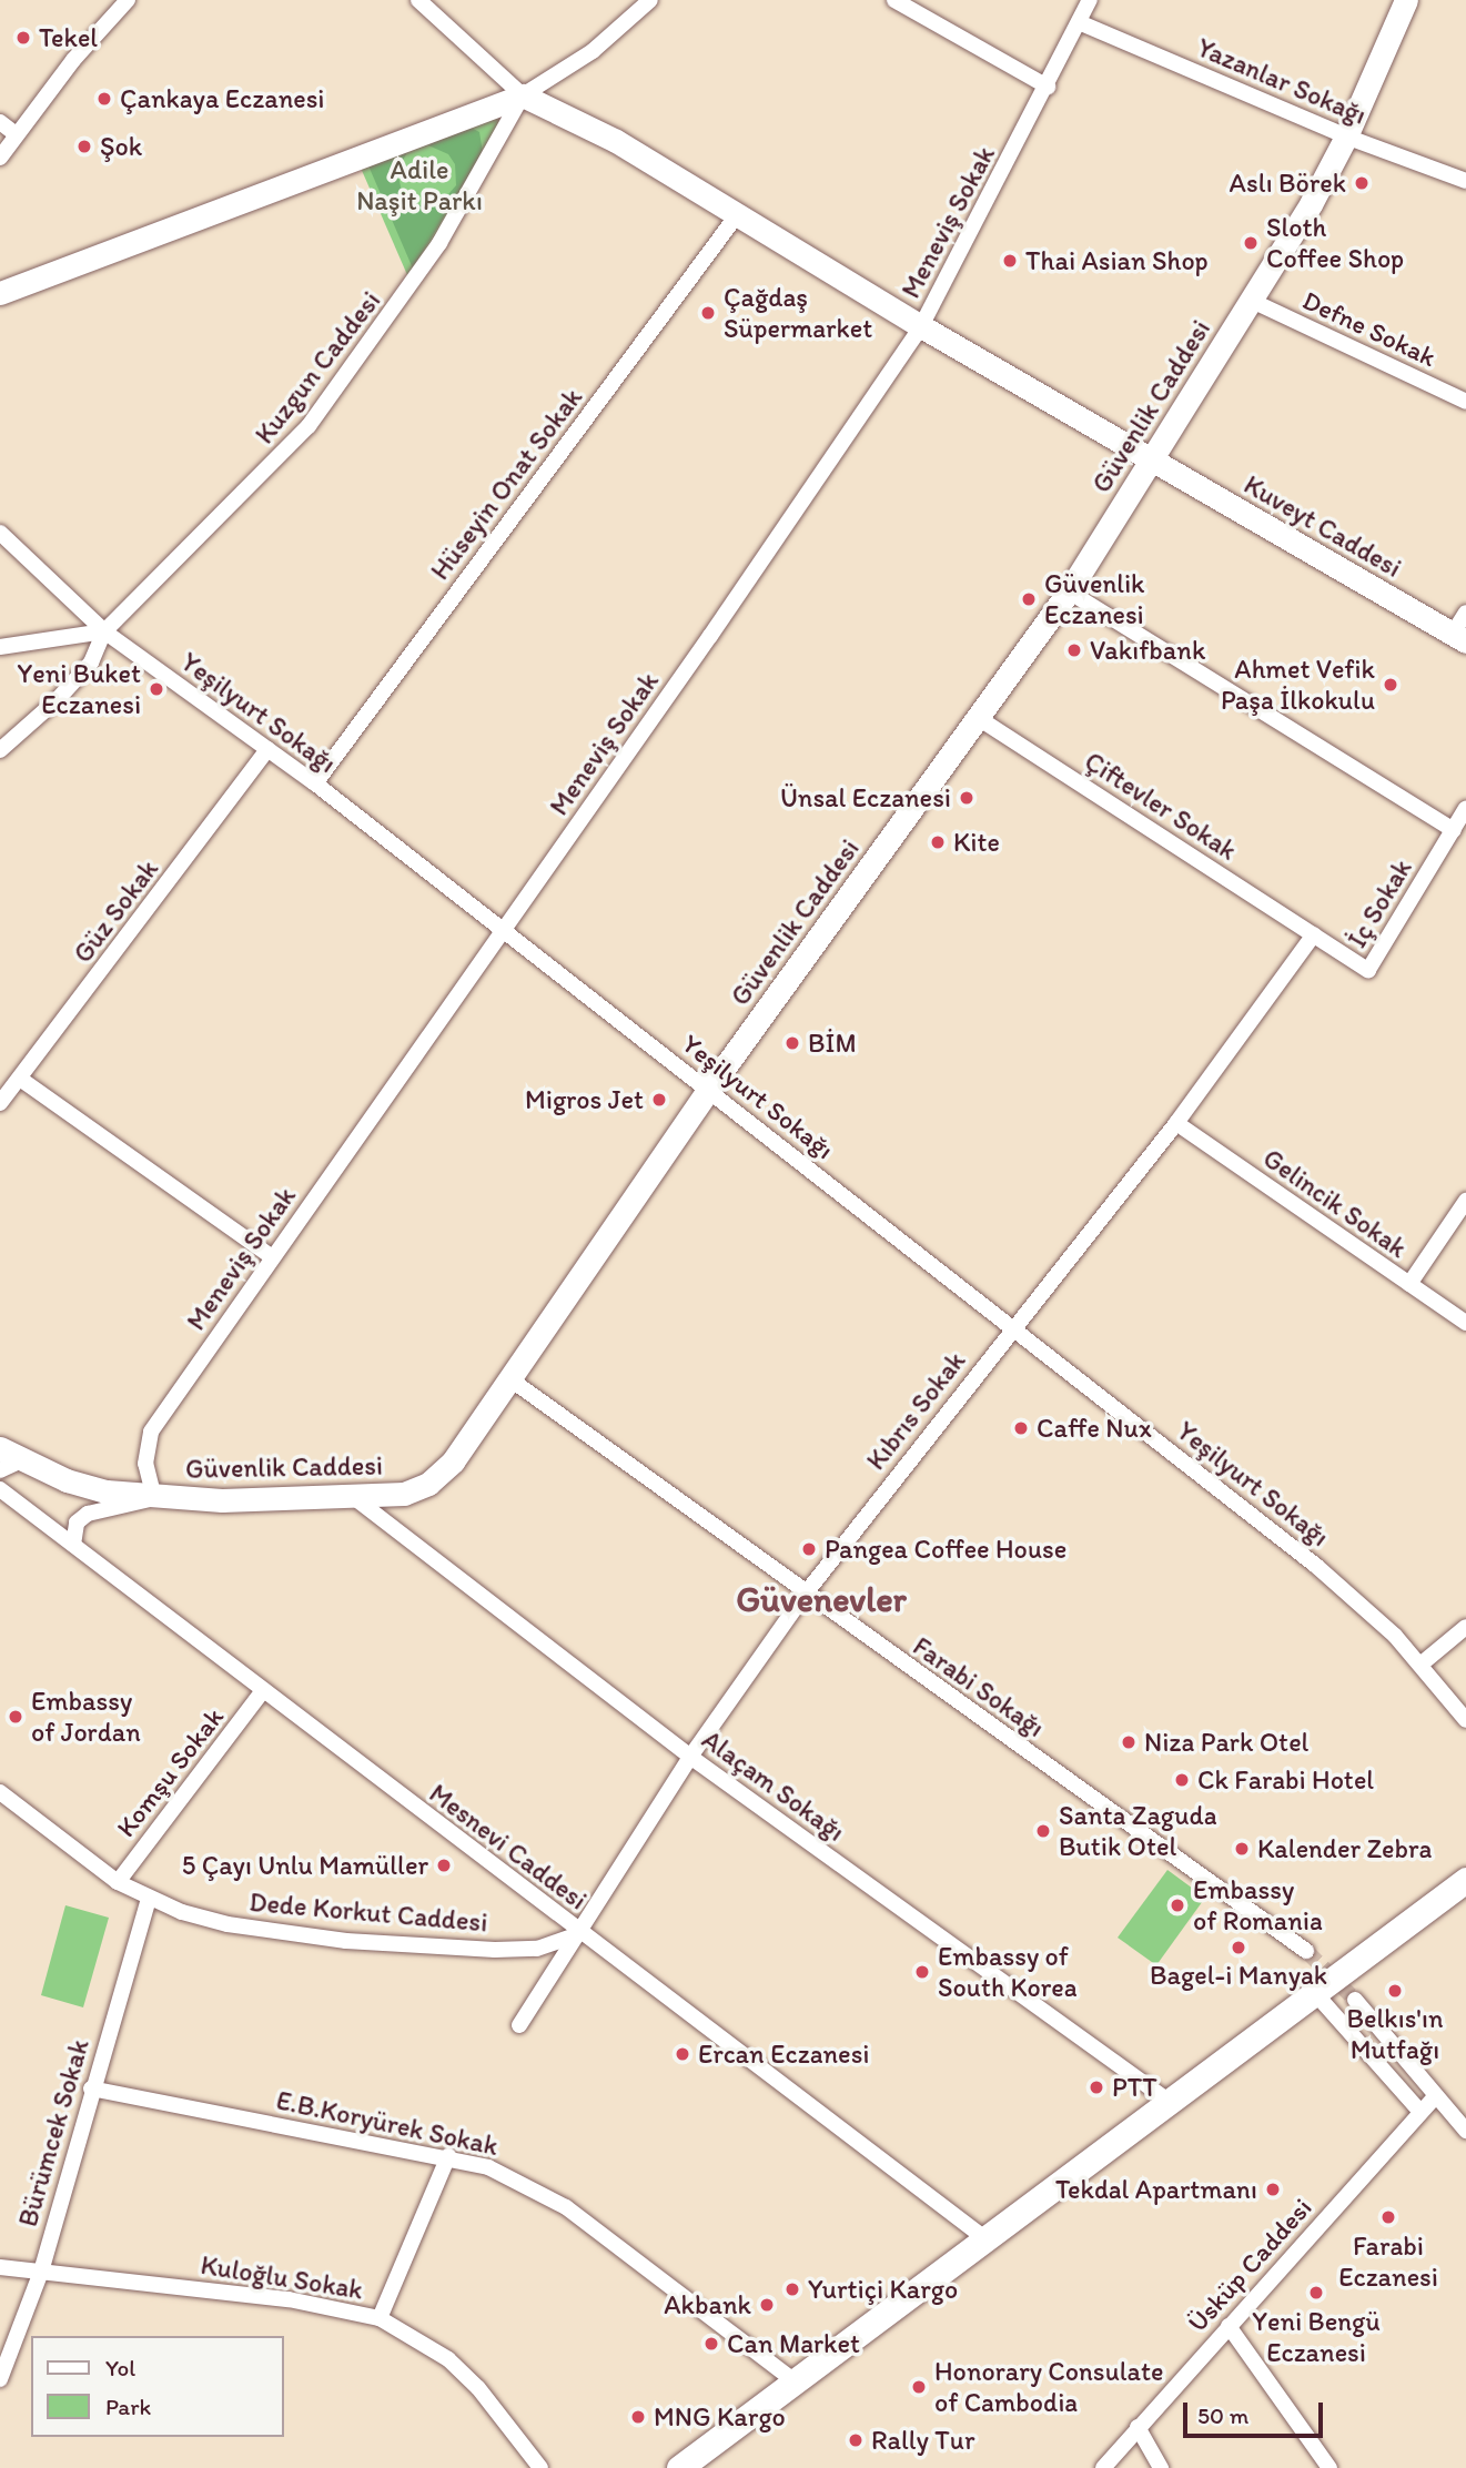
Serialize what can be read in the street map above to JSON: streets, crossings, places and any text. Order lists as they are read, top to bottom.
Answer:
{
  "streets": {
    "main road": ["Güvenlik Caddesi", "Kuveyt Caddesi"],
    "street": [
      "Yazanlar Sokağı",
      "Meneviş Sokak",
      "Defne Sokak",
      "Kuzgun Caddesi",
      "Hüseyin Onat Sokak",
      "Yeşilyurt Sokağı",
      "Çiftevler Sokak",
      "İç Sokak",
      "Güz Sokak",
      "Gelincik Sokak",
      "Kıbrıs Sokak",
      "Farabi Sokağı",
      "Komşu Sokak",
      "Alaçam Sokağı",
      "Mesnevi Caddesi",
      "Dede Korkut Caddesi",
      "E.B.Koryürek Sokak",
      "Bürümcek Sokak",
      "Üsküp Caddesi",
      "Kuloğlu Sokak"
    ]
  },
  "crossings": [
    ["Yazanlar Sokağı", "Meneviş Sokak"],
    ["Yazanlar Sokağı", "Güvenlik Caddesi"],
    ["Meneviş Sokak", "Güvenlik Caddesi"],
    ["Meneviş Sokak", "Kuveyt Caddesi"],
    ["Meneviş Sokak", "Yeşilyurt Sokağı"],
    ["Defne Sokak", "Güvenlik Caddesi"],
    ["Kuzgun Caddesi", "Kuveyt Caddesi"],
    ["Kuzgun Caddesi", "Yeşilyurt Sokağı"],
    ["Güvenlik Caddesi", "Kuveyt Caddesi"],
    ["Güvenlik Caddesi", "Yeşilyurt Sokağı"],
    ["Güvenlik Caddesi", "Çiftevler Sokak"],
    ["Güvenlik Caddesi", "Farabi Sokağı"],
    ["Güvenlik Caddesi", "Alaçam Sokağı"],
    ["Hüseyin Onat Sokak", "Kuveyt Caddesi"],
    ["Hüseyin Onat Sokak", "Yeşilyurt Sokağı"],
    ["Yeşilyurt Sokağı", "Güz Sokak"],
    ["Yeşilyurt Sokağı", "Kıbrıs Sokak"],
    ["Çiftevler Sokak", "İç Sokak"],
    ["Çiftevler Sokak", "Kıbrıs Sokak"],
    ["İç Sokak", "Kıbrıs Sokak"],
    ["Gelincik Sokak", "Kıbrıs Sokak"],
    ["Kıbrıs Sokak", "Farabi Sokağı"],
    ["Kıbrıs Sokak", "Alaçam Sokağı"],
    ["Kıbrıs Sokak", "Mesnevi Caddesi"],
    ["Kıbrıs Sokak", "Dede Korkut Caddesi"],
    ["Komşu Sokak", "Mesnevi Caddesi"],
    ["Komşu Sokak", "Dede Korkut Caddesi"],
    ["Mesnevi Caddesi", "Dede Korkut Caddesi"],
    ["Dede Korkut Caddesi", "Bürümcek Sokak"],
    ["E.B.Koryürek Sokak", "Bürümcek Sokak"],
    ["Bürümcek Sokak", "Kuloğlu Sokak"]
  ],
  "districts": ["Güvenevler"],
  "parks": ["Adile Naşit Parkı"],
  "places": [
    "Tekel",
    "Çankaya Eczanesi",
    "Şok",
    "Aslı Börek",
    "Sloth Coffee Shop",
    "Thai Asian Shop",
    "Çağdaş Süpermarket",
    "Güvenlik Eczanesi",
    "Vakıfbank",
    "Ahmet Vefik Paşa İlkokulu",
    "Yeni Buket Eczanesi",
    "Ünsal Eczanesi",
    "Kite",
    "BİM",
    "Migros Jet",
    "Caffe Nux",
    "Pangea Coffee House",
    "Embassy of Jordan",
    "Niza Park Otel",
    "Ck Farabi Hotel",
    "Santa Zaguda Butik Otel",
    "Kalender Zebra",
    "5 Çayı Unlu Mamüller",
    "Embassy of Romania",
    "Bagel-i Manyak",
    "Embassy of South Korea",
    "Belkıs'ın Mutfağı",
    "Ercan Eczanesi",
    "PTT",
    "Tekdal Apartmanı",
    "Farabi Eczanesi",
    "Yurtiçi Kargo",
    "Yeni Bengü Eczanesi",
    "Akbank",
    "Can Market",
    "Honorary Consulate of Cambodia",
    "MNG Kargo",
    "Rally Tur"
  ],
  "legend": ["Yol", "Park"],
  "scale_bar": "50 m"
}
